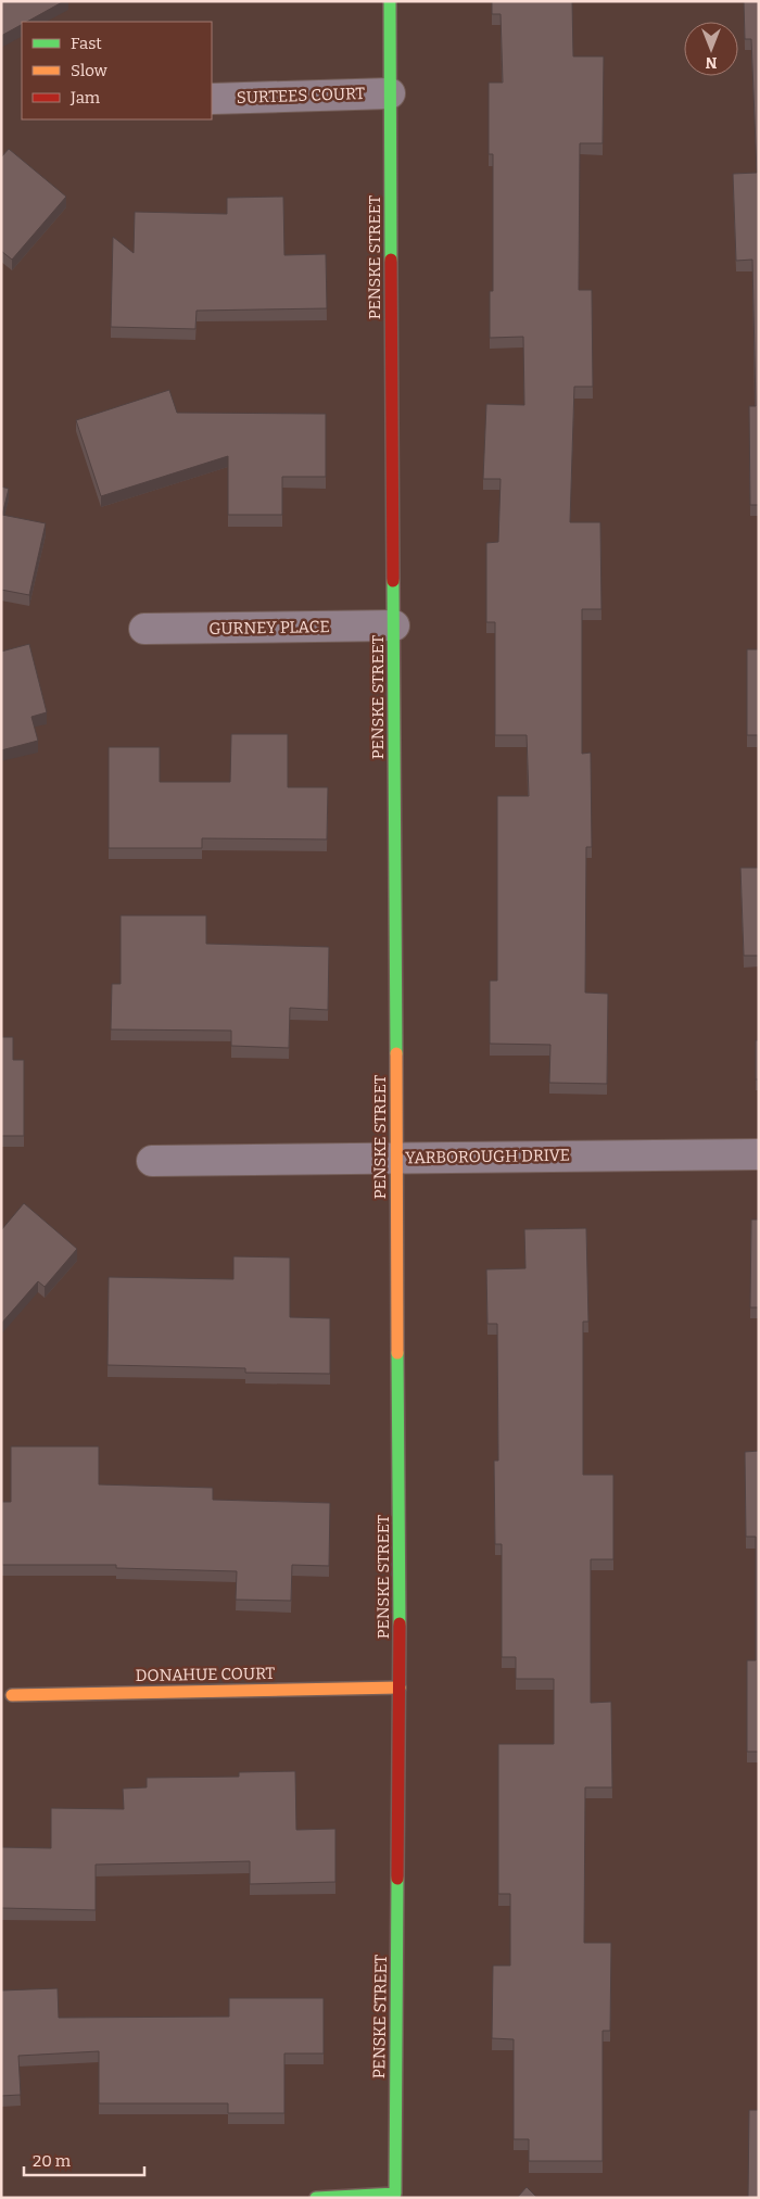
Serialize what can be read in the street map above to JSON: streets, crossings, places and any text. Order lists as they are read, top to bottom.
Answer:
{
  "streets": {
    "street": [
      "SURTEES COURT",
      "PENSKE STREET",
      "GURNEY PLACE",
      "YARBOROUGH DRIVE",
      "DONAHUE COURT"
    ]
  },
  "crossings": [
    ["SURTEES COURT", "PENSKE STREET"],
    ["PENSKE STREET", "GURNEY PLACE"],
    ["PENSKE STREET", "YARBOROUGH DRIVE"],
    ["PENSKE STREET", "DONAHUE COURT"]
  ],
  "legend": ["Fast", "Slow", "Jam"],
  "scale_bar": "20 m",
  "north": "bottom"
}
